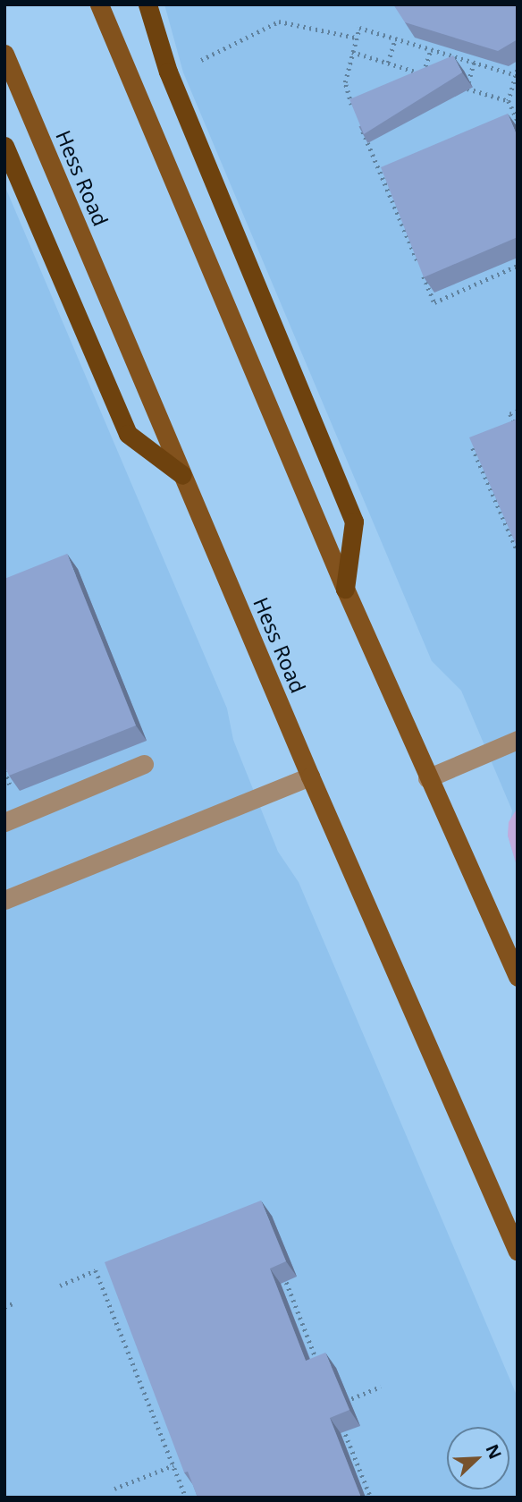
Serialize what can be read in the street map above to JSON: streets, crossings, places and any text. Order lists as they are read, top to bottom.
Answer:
{
  "streets": {
    "main road": ["Hess Road"]
  },
  "north": "top right"
}
